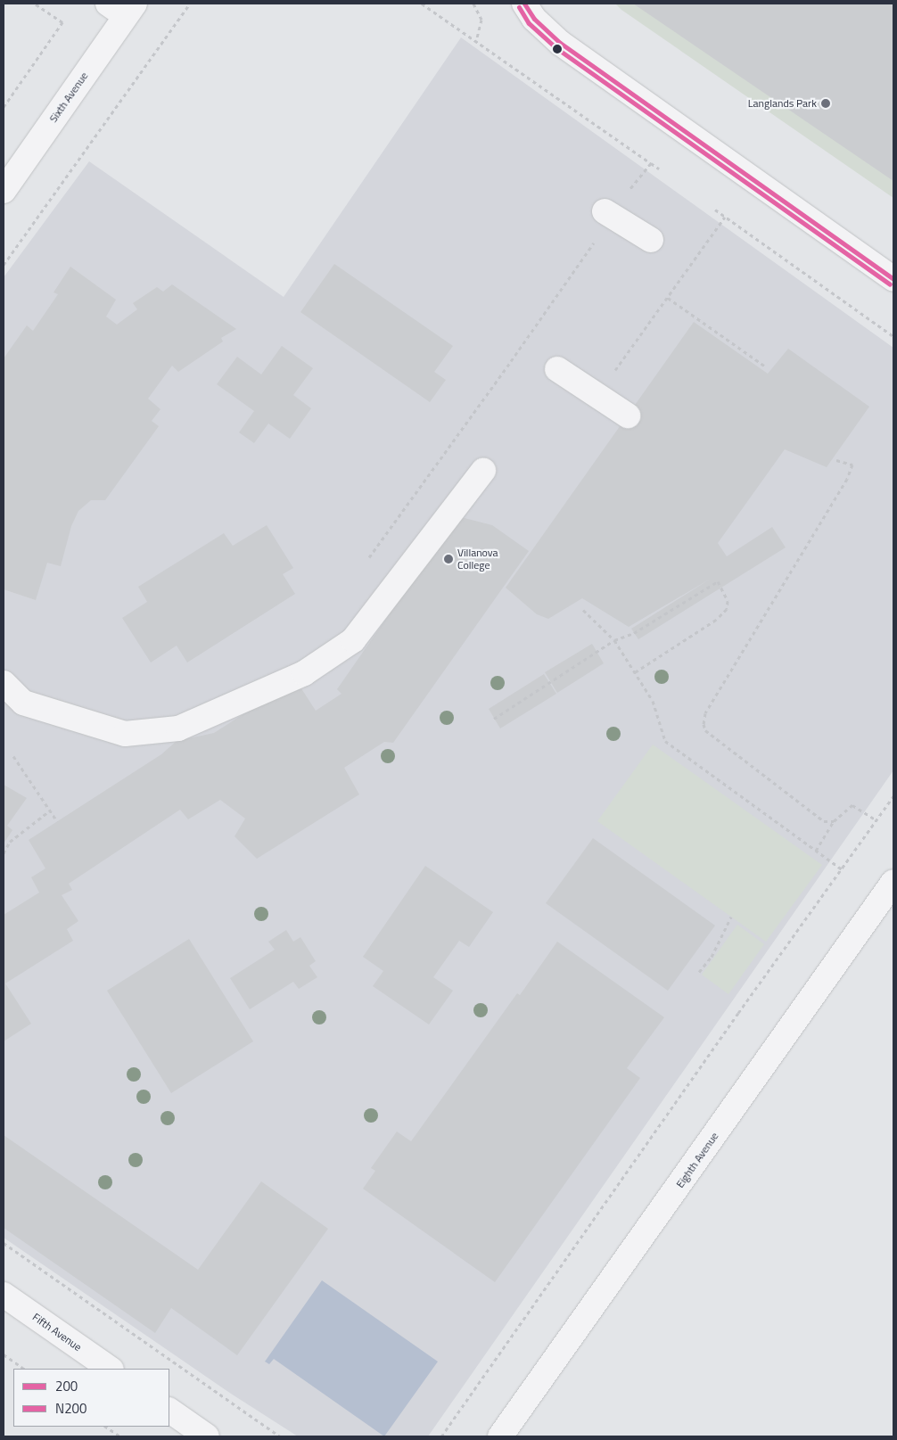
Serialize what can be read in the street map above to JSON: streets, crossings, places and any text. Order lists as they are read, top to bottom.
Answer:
{
  "streets": {
    "street": ["Sixth Avenue", "Eighth Avenue", "Fifth Avenue"]
  },
  "places": ["Langlands Park", "Villanova College"],
  "lines": ["transit line 200", "transit line N200"],
  "legend": ["200", "N200"]
}
